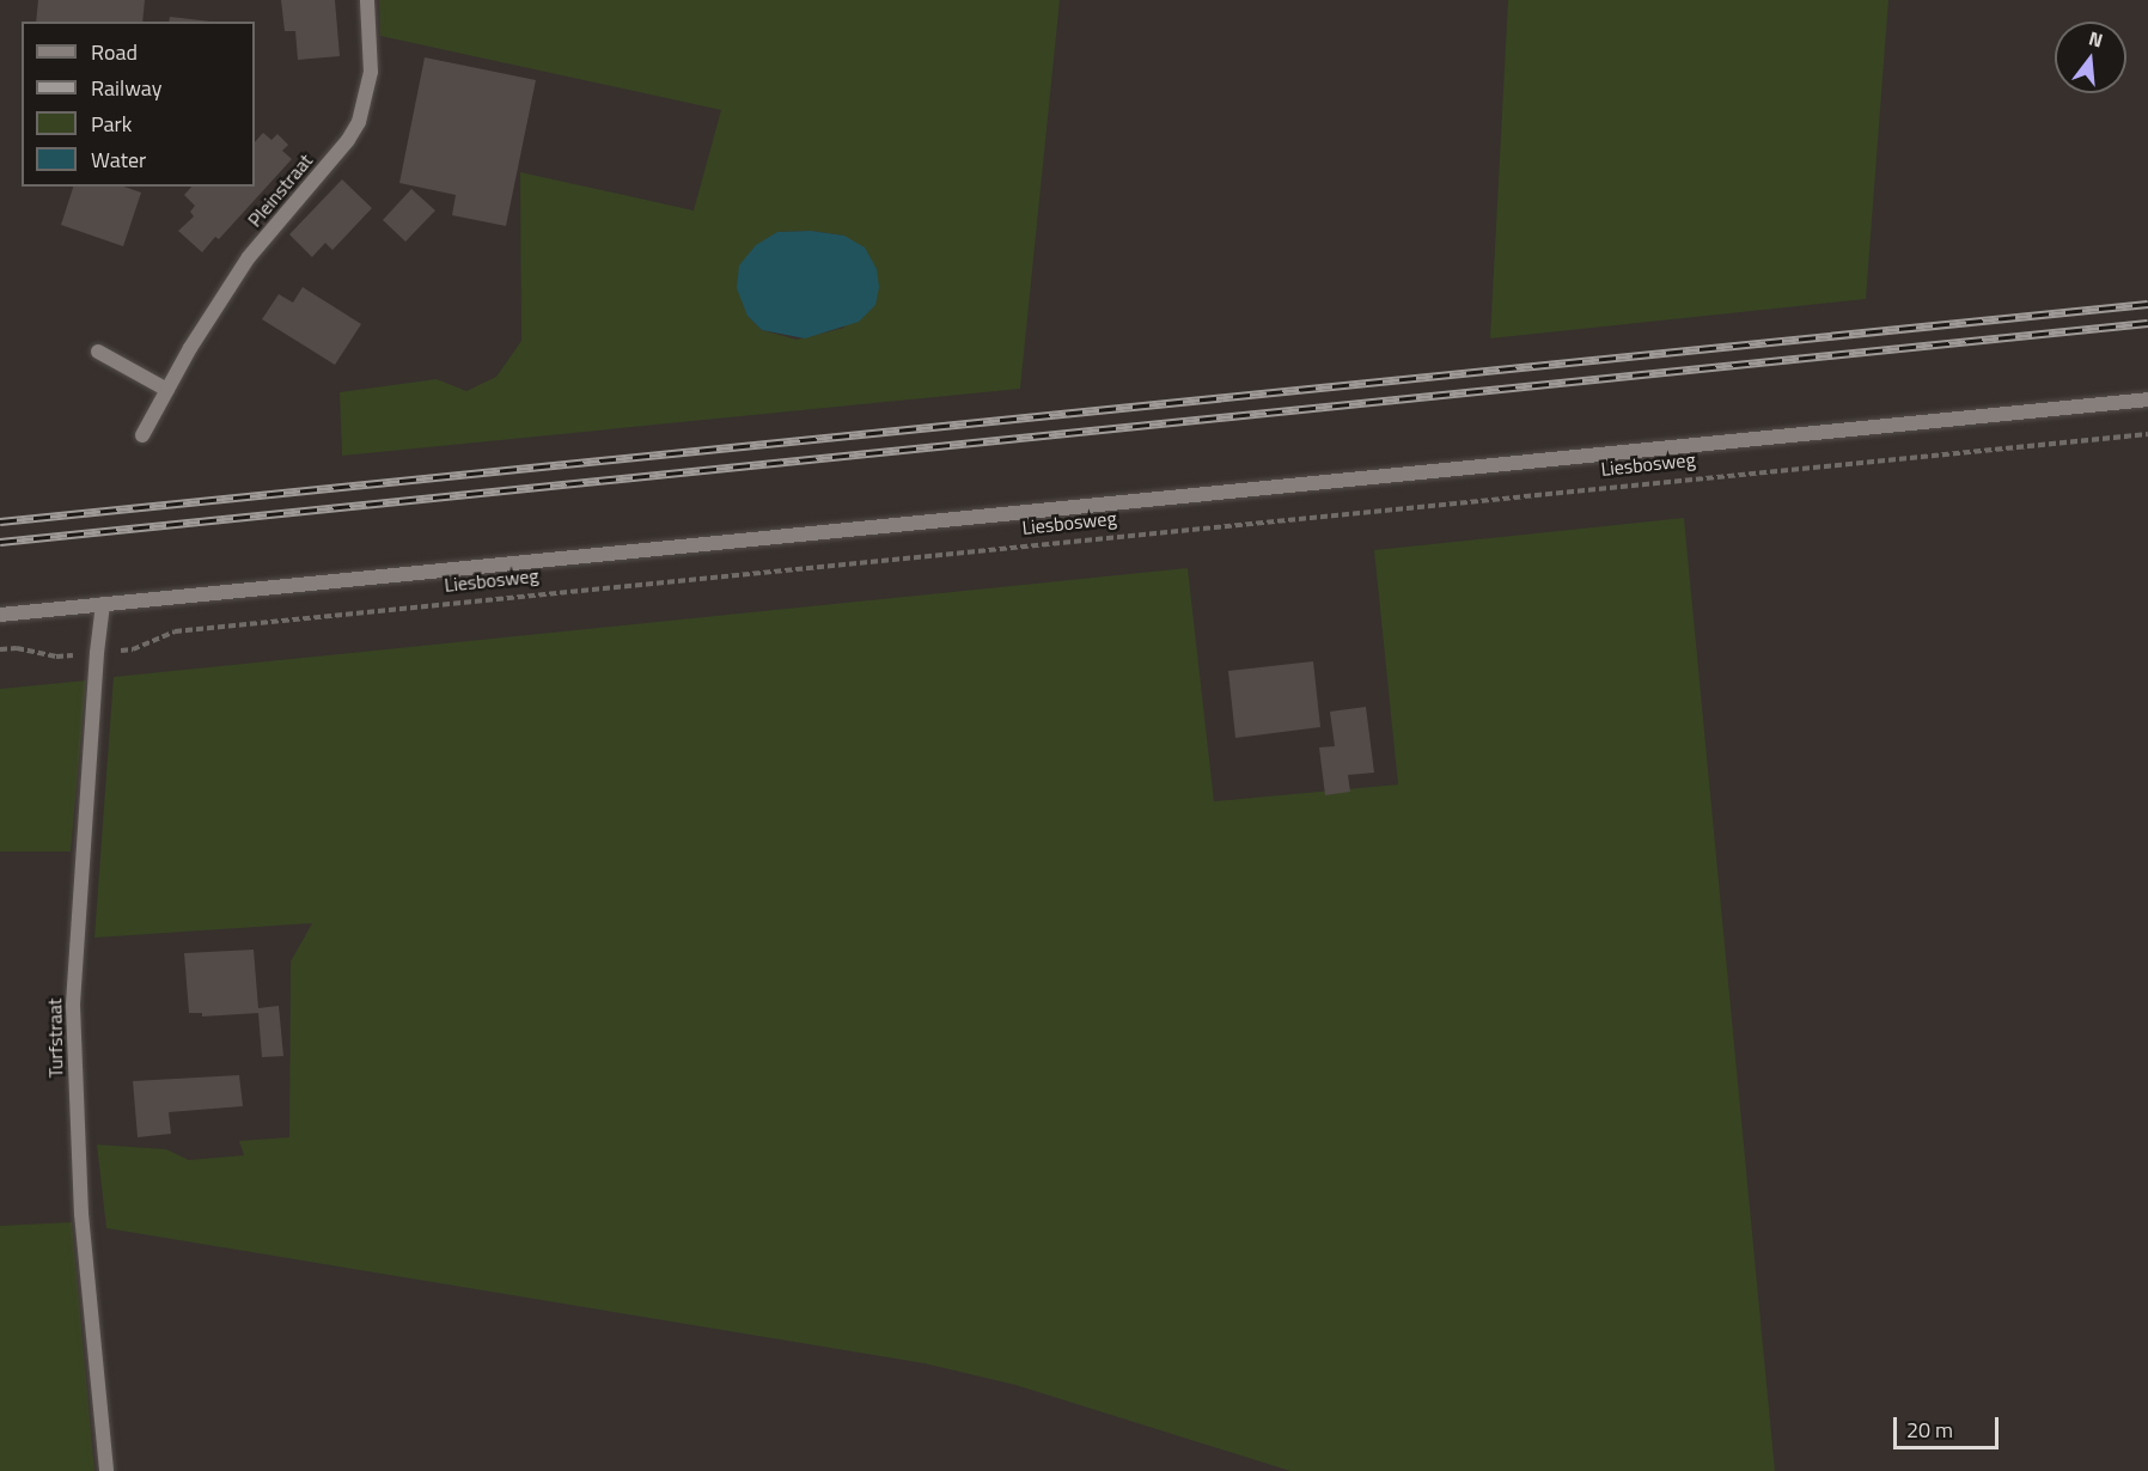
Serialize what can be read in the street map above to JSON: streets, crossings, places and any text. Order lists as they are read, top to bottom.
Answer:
{
  "streets": {
    "street": ["Pleinstraat", "Liesbosweg", "Turfstraat"]
  },
  "crossings": [
    ["Liesbosweg", "Turfstraat"]
  ],
  "legend": [
    "Road",
    "Railway",
    "Park",
    "Water"
  ],
  "scale_bar": "20 m",
  "north": "top"
}
